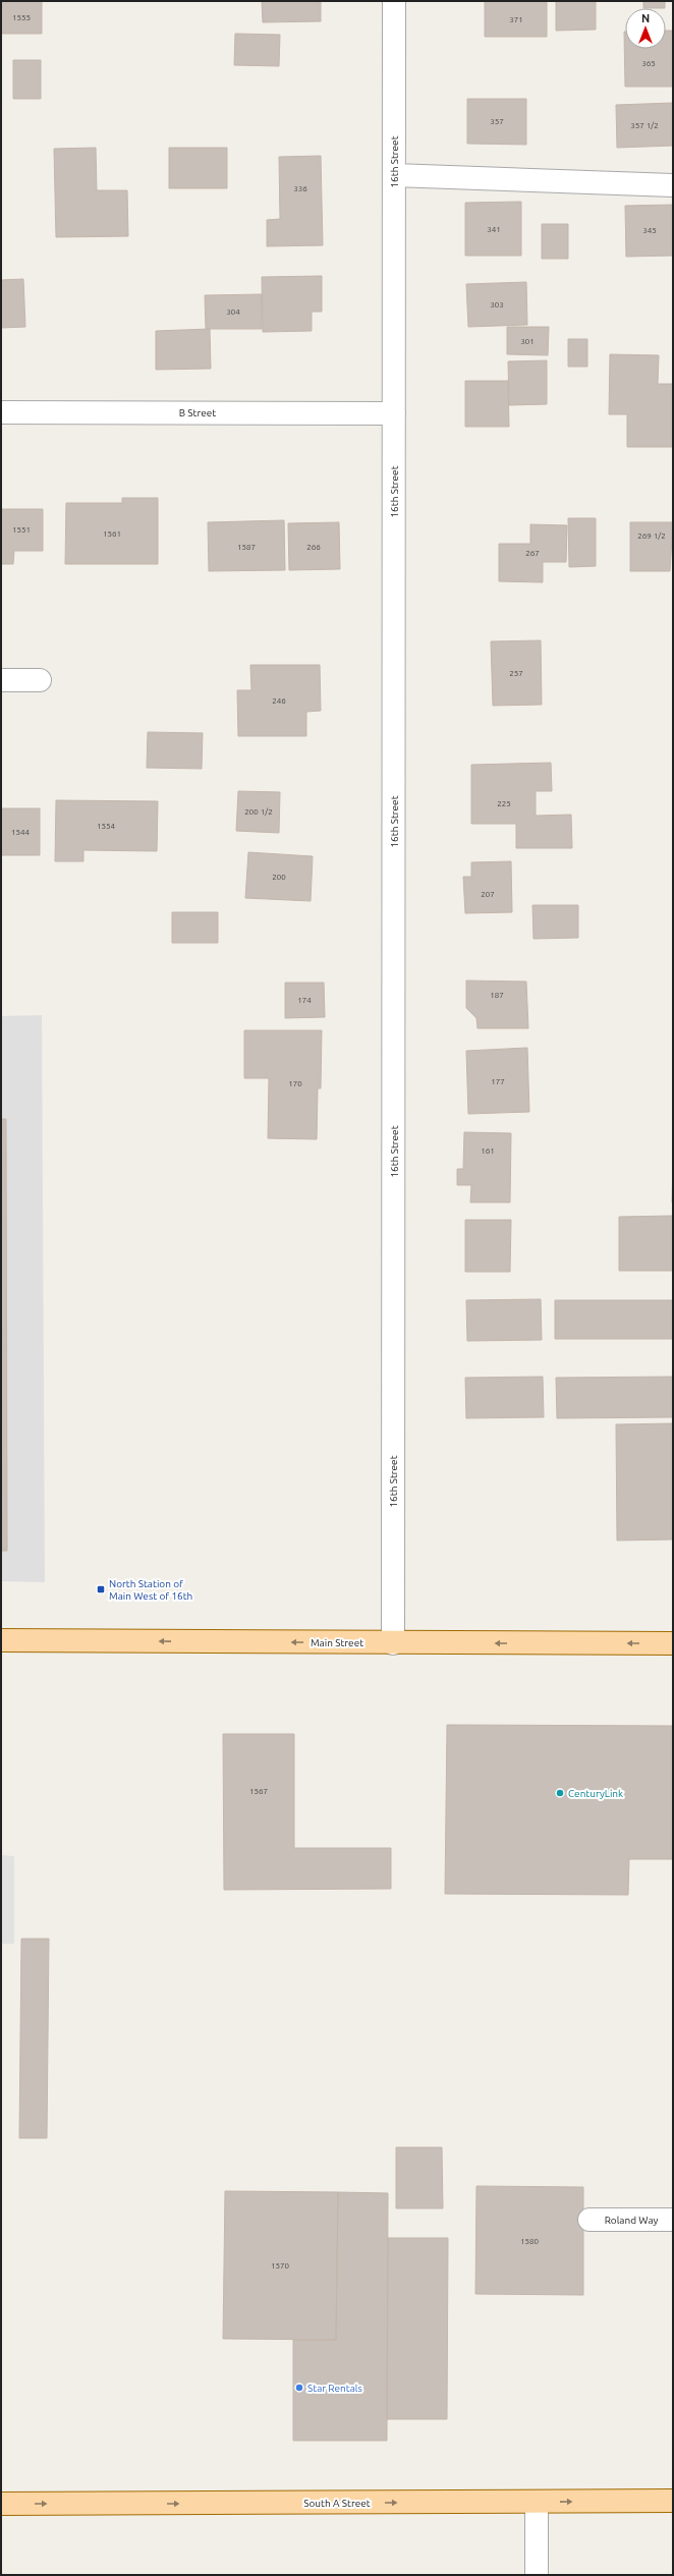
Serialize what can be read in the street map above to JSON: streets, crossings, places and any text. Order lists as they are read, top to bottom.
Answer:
{
  "streets": {
    "main road": ["Main Street", "South A Street"],
    "street": ["16th Street", "B Street", "Roland Way"]
  },
  "crossings": [
    ["16th Street", "B Street"],
    ["16th Street", "Main Street"]
  ],
  "one_way": ["Main Street", "South A Street"],
  "places": {
    "transit": ["North Station of Main West of 16th"],
    "other": ["CenturyLink", "Star Rentals"]
  },
  "house_numbers": [
    "1555",
    "371",
    "365",
    "357",
    "357 1/2",
    "336",
    "341",
    "345",
    "303",
    "304",
    "301",
    "1551",
    "1561",
    "269 1/2",
    "1587",
    "266",
    "267",
    "257",
    "246",
    "225",
    "200 1/2",
    "1554",
    "1544",
    "200",
    "207",
    "187",
    "174",
    "177",
    "170",
    "161",
    "1567",
    "1580",
    "1570"
  ],
  "north": "top"
}
